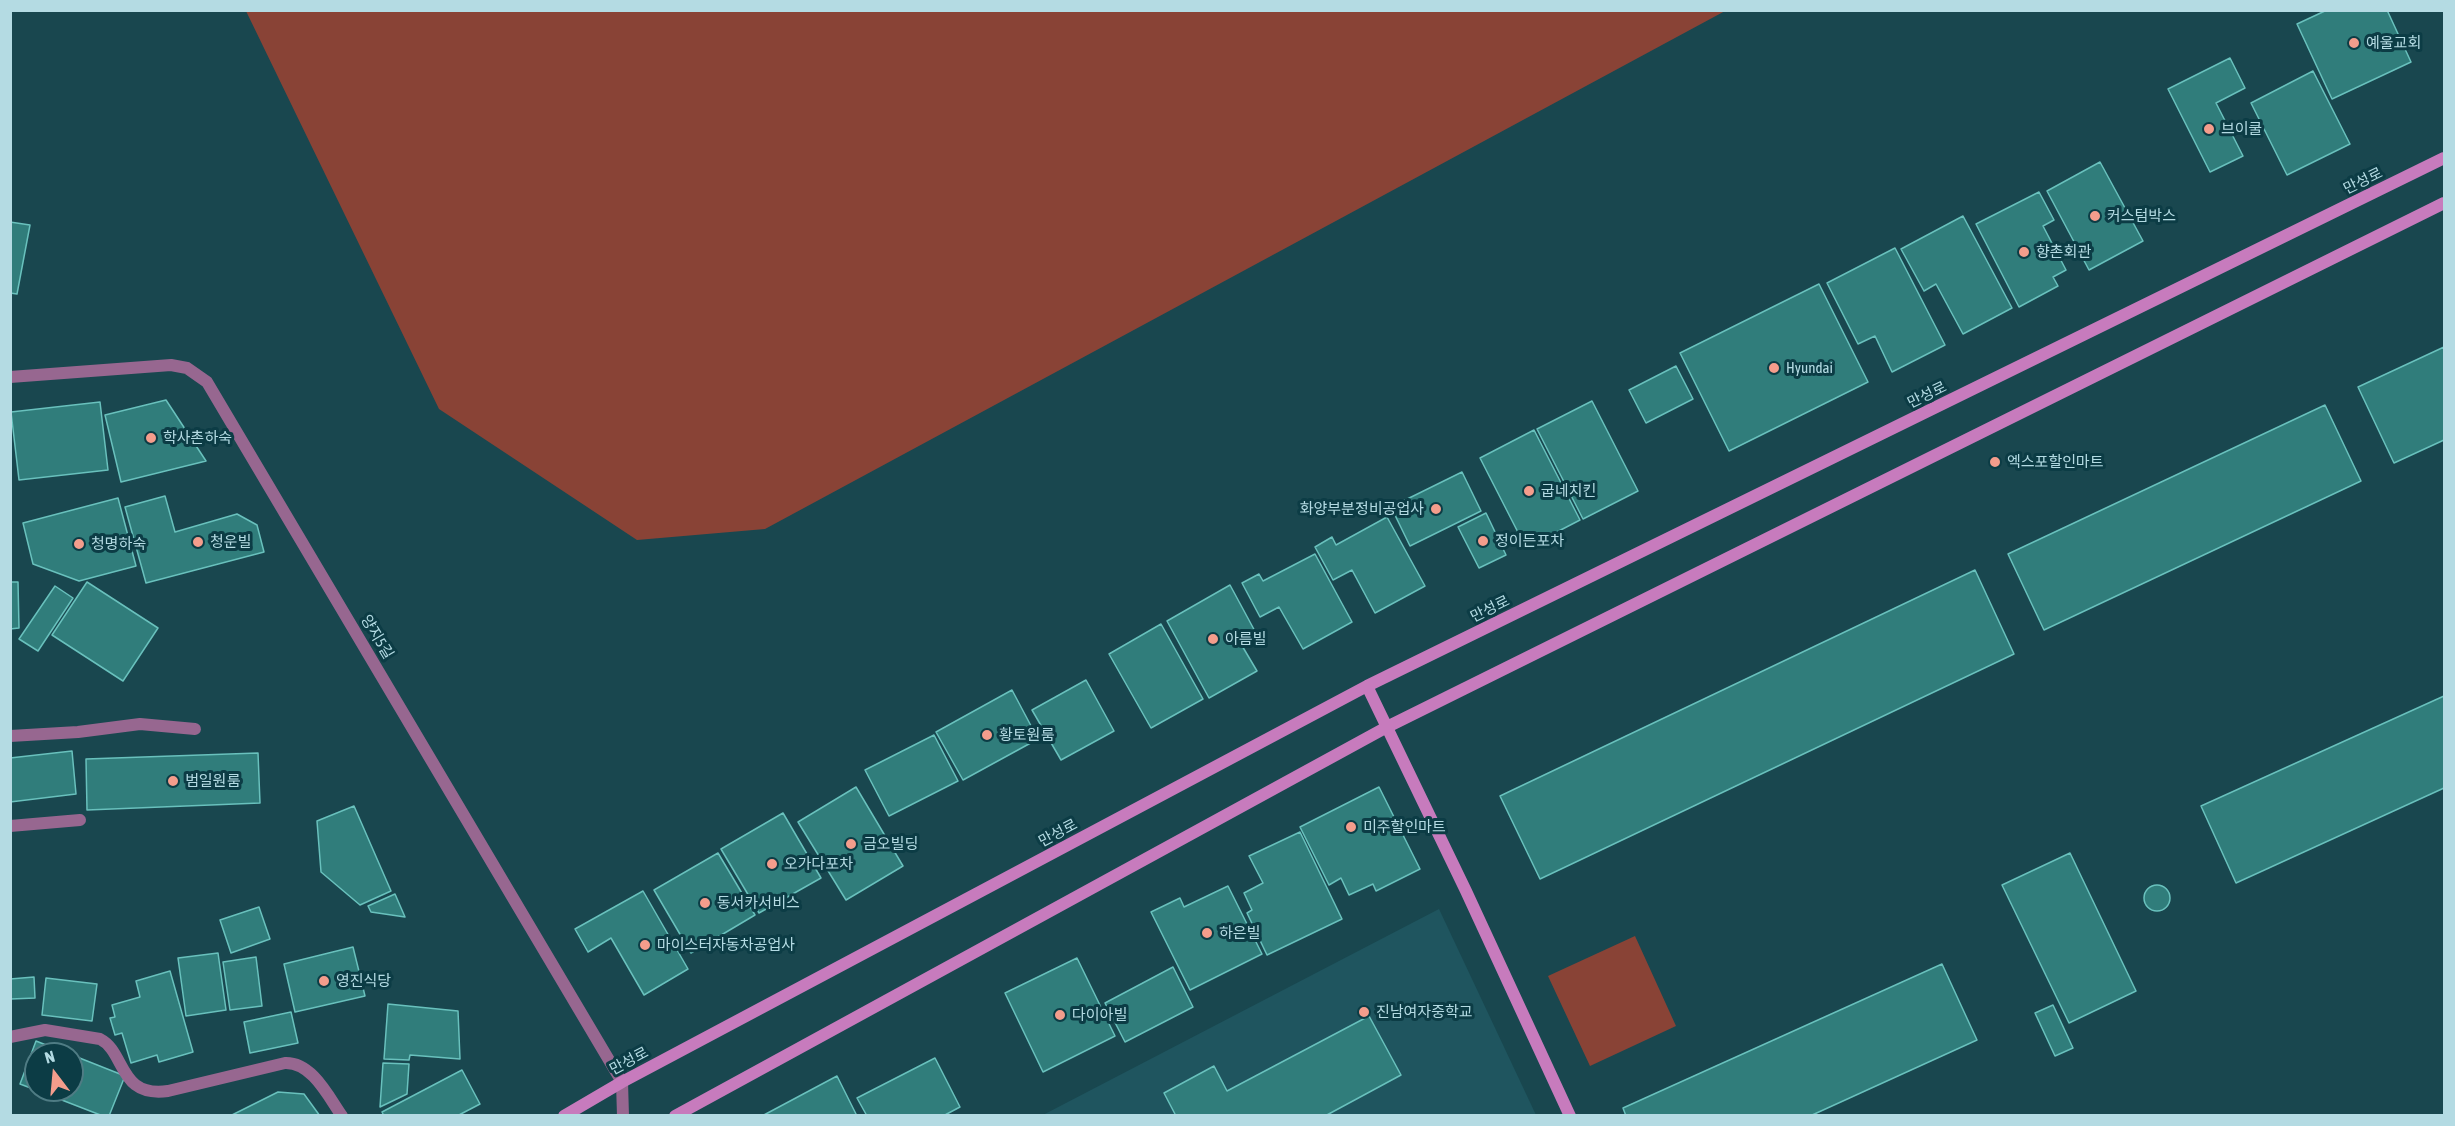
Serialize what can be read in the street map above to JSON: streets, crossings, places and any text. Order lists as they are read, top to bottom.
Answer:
{
  "streets": {
    "street": ["만성로", "양지5길"]
  },
  "crossings": [
    ["만성로", "양지5길"]
  ],
  "places": [
    "예울교회",
    "브이쿨",
    "커스텀박스",
    "향촌회관",
    "Hyundai",
    "학사촌하숙",
    "엑스포할인마트",
    "굽네치킨",
    "화양부분정비공업사",
    "정이든포차",
    "청운빌",
    "청명하숙",
    "아름빌",
    "황토원룸",
    "범일원룸",
    "미주할인마트",
    "금오빌딩",
    "오가다포차",
    "동서카서비스",
    "하은빌",
    "마이스터자동차공업사",
    "영진식당",
    "진남여자중학교",
    "다이아빌"
  ],
  "north": "top"
}
